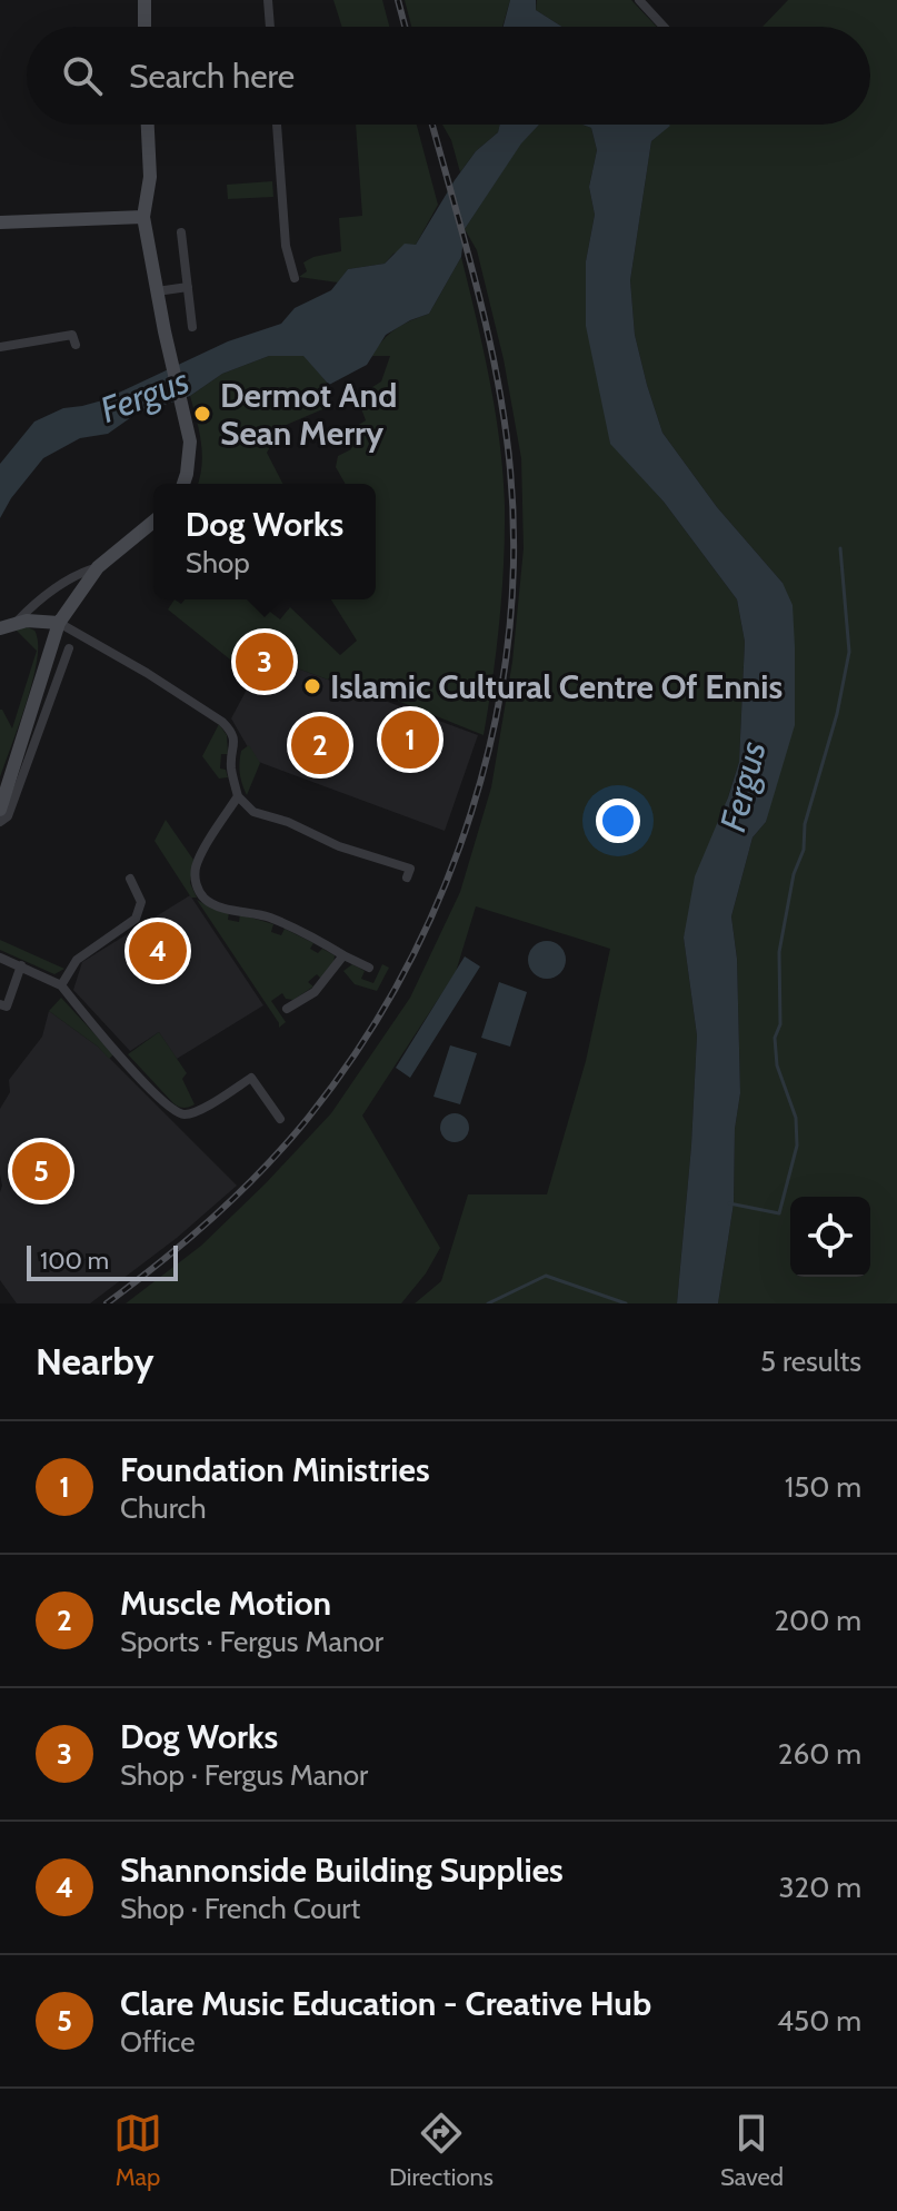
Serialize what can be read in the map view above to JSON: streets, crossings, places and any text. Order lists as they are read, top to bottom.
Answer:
{
  "water": ["Fergus"],
  "places": ["Dermot And Sean Merry", "Islamic Cultural Centre Of Ennis"],
  "scale_bar": "100 m",
  "page": {
    "search": "Search here",
    "popup": ["Dog Works", "Shop"],
    "pins": [
      "3",
      "1",
      "2",
      "4",
      "5"
    ],
    "scale": "100 m",
    "heading": ["Nearby", "5 results"],
    "list": [
      {
        "mark": "1",
        "name": "Foundation Ministries",
        "note": "Church",
        "value": "150 m"
      },
      {
        "mark": "2",
        "name": "Muscle Motion",
        "note": "Sports · Fergus Manor",
        "value": "200 m"
      },
      {
        "mark": "3",
        "name": "Dog Works",
        "note": "Shop · Fergus Manor",
        "value": "260 m"
      },
      {
        "mark": "4",
        "name": "Shannonside Building Supplies",
        "note": "Shop · French Court",
        "value": "320 m"
      },
      {
        "mark": "5",
        "name": "Clare Music Education - Creative Hub",
        "note": "Office",
        "value": "450 m"
      }
    ],
    "nav": ["Map", "Directions", "Saved"]
  }
}
